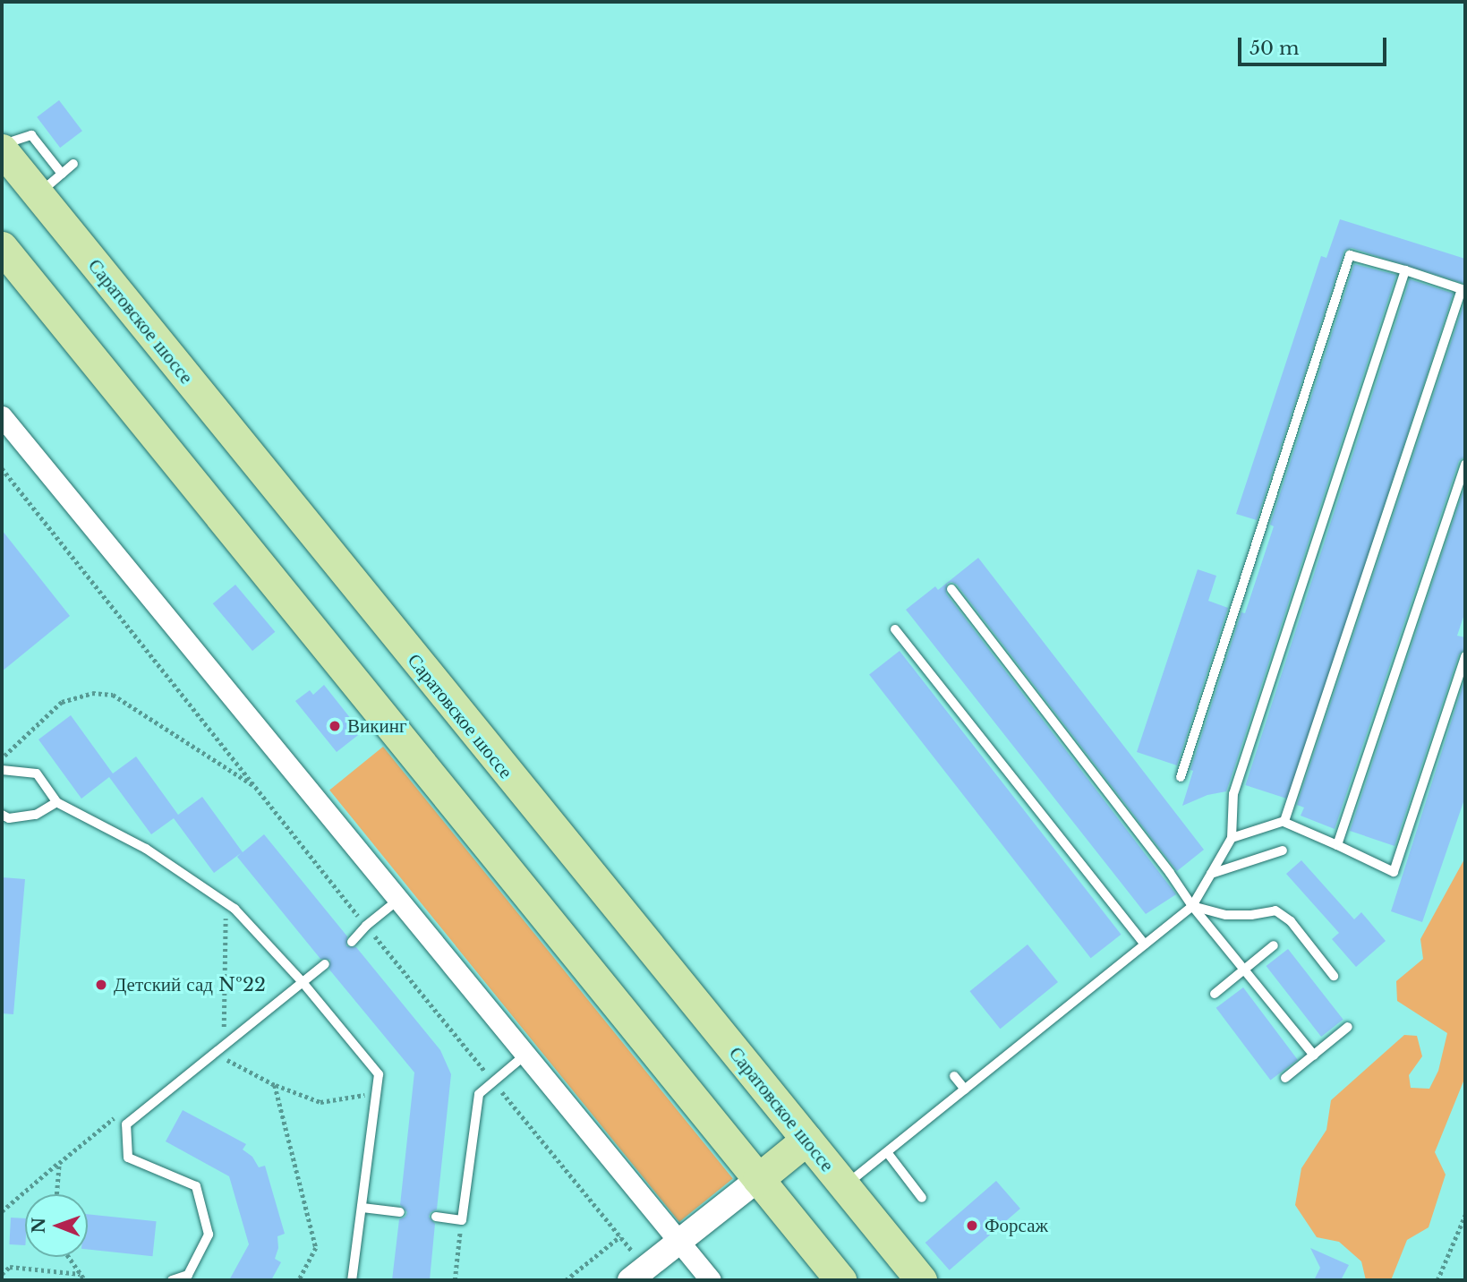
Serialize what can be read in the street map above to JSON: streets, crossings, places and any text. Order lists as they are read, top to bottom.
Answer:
{
  "streets": {
    "main road": ["Саратовское шоссе"]
  },
  "places": ["Викинг", "Детский сад №22", "Форсаж"],
  "scale_bar": "50 m",
  "north": "left"
}
